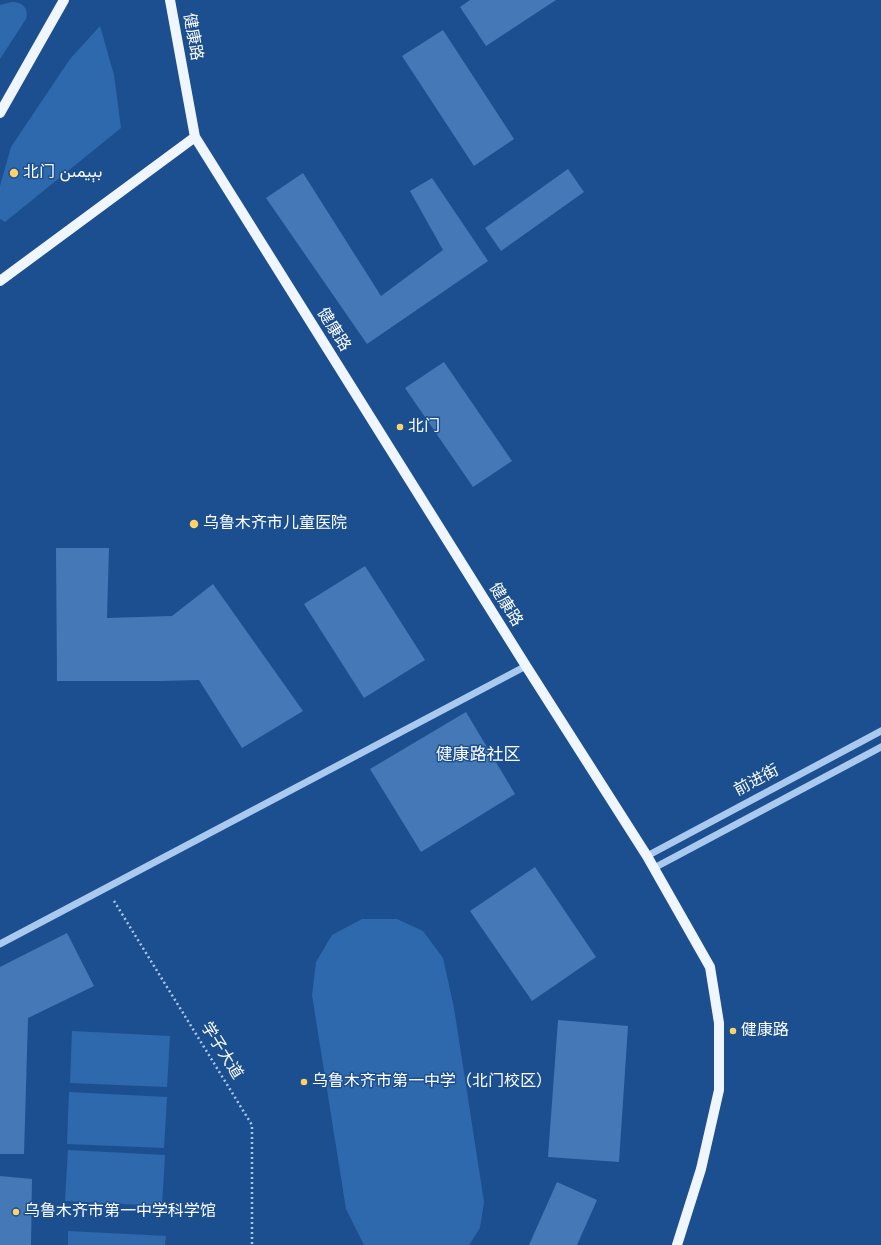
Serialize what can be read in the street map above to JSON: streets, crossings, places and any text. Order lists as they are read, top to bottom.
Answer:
{
  "streets": {
    "main road": ["健康路"],
    "street": ["前进街"],
    "path": ["学子大道"]
  },
  "crossings": [
    ["健康路", "前进街"]
  ],
  "districts": ["健康路社区"],
  "places": [
    "北门 بېيمىن",
    "北门",
    "乌鲁木齐市儿童医院",
    "健康路",
    "乌鲁木齐市第一中学（北门校区）",
    "乌鲁木齐市第一中学科学馆"
  ]
}
